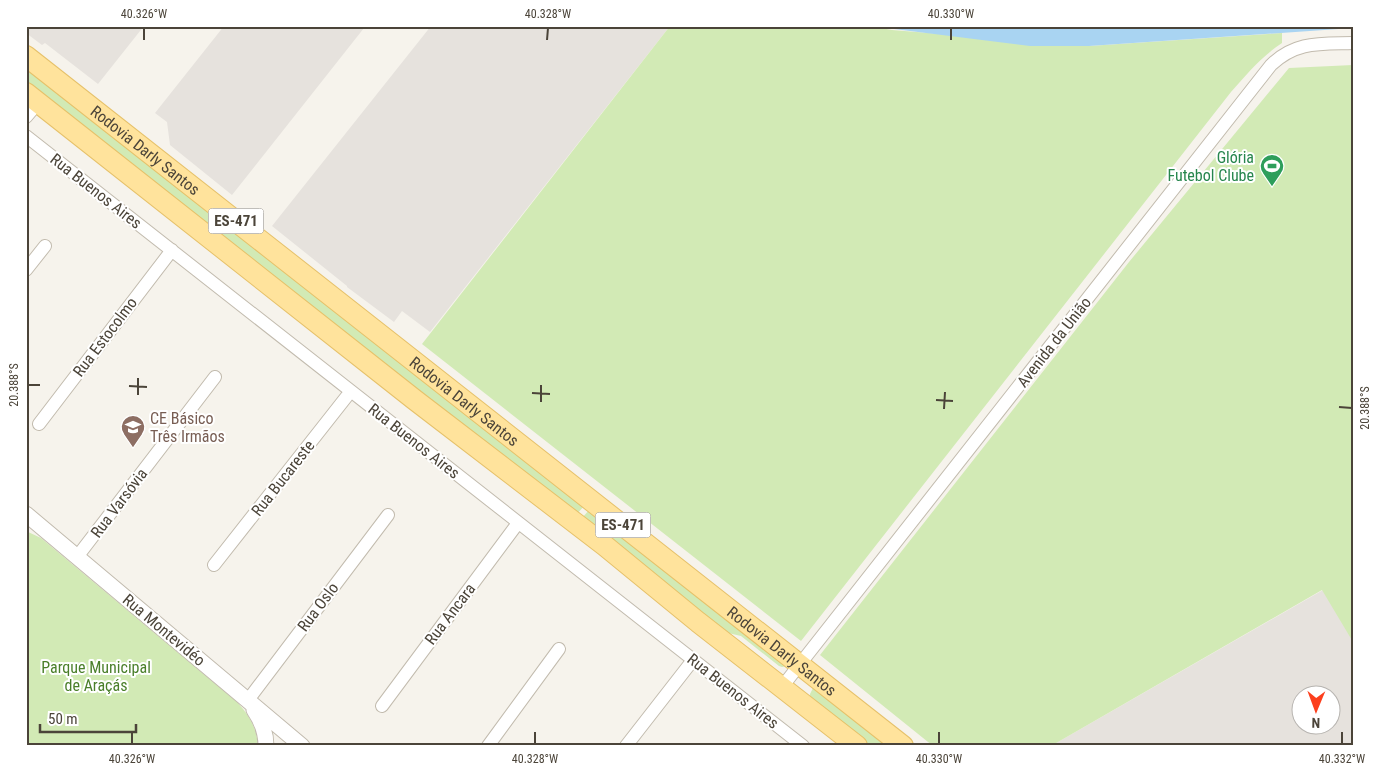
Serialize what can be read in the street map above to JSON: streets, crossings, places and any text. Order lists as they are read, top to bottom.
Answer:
{
  "streets": {
    "main road": ["Rodovia Darly Santos", "ES-471"],
    "street": [
      "Rua Buenos Aires",
      "Rua Estocolmo",
      "Avenida da União",
      "Rua Bucareste",
      "Rua Varsóvia",
      "Rua Oslo",
      "Rua Ancara",
      "Rua Montevidéo"
    ]
  },
  "crossings": [
    ["Rodovia Darly Santos", "Avenida da União"],
    ["Rua Buenos Aires", "Rua Estocolmo"],
    ["Rua Buenos Aires", "Rua Bucareste"],
    ["Rua Buenos Aires", "Rua Ancara"],
    ["Rua Varsóvia", "Rua Montevidéo"],
    ["Rua Oslo", "Rua Montevidéo"]
  ],
  "parks": ["Parque Municipal de Araçás"],
  "places": {
    "sports": ["Glória Futebol Clube"],
    "school or university": ["CE Básico Três Irmãos"]
  },
  "scale_bar": "50 m",
  "north": "bottom",
  "coordinates": [
    "40.326°W",
    "40.328°W",
    "40.330°W",
    "20.388°S",
    "40.332°W"
  ]
}
